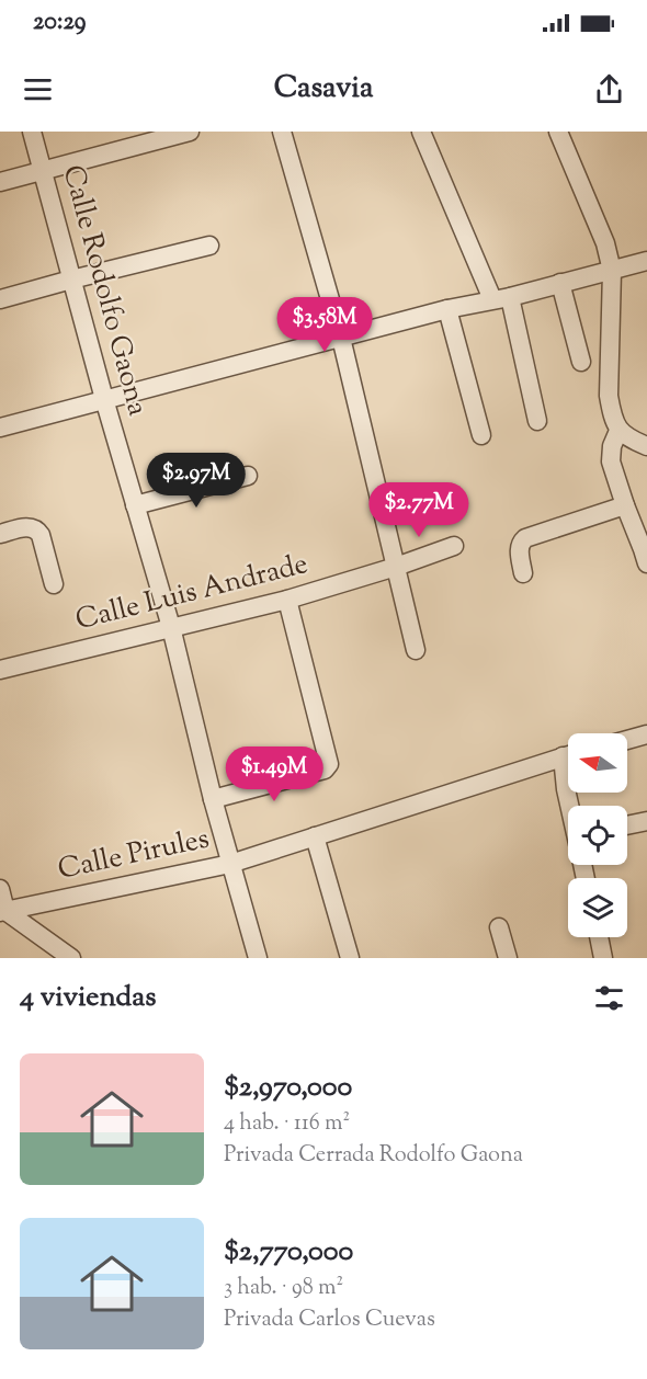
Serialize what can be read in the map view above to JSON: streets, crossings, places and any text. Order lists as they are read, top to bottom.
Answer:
{
  "streets": {
    "street": ["Calle Rodolfo Gaona", "Calle Luis Andrade", "Calle Pirules"]
  },
  "crossings": [
    ["Calle Rodolfo Gaona", "Calle Luis Andrade"],
    ["Calle Rodolfo Gaona", "Calle Pirules"]
  ],
  "north": "left",
  "page": {
    "status": "20:29",
    "header": "Casavia",
    "price": [
      "$3.58M",
      "$2.97M",
      "$2.77M",
      "$1.49M"
    ],
    "heading": "4 viviendas",
    "list": [
      {
        "name": "$2,970,000",
        "note": "4 hab. · 116 m² · Privada Cerrada Rodolfo Gaona"
      },
      {
        "name": "$2,770,000",
        "note": "3 hab. · 98 m² · Privada Carlos Cuevas"
      }
    ]
  }
}
